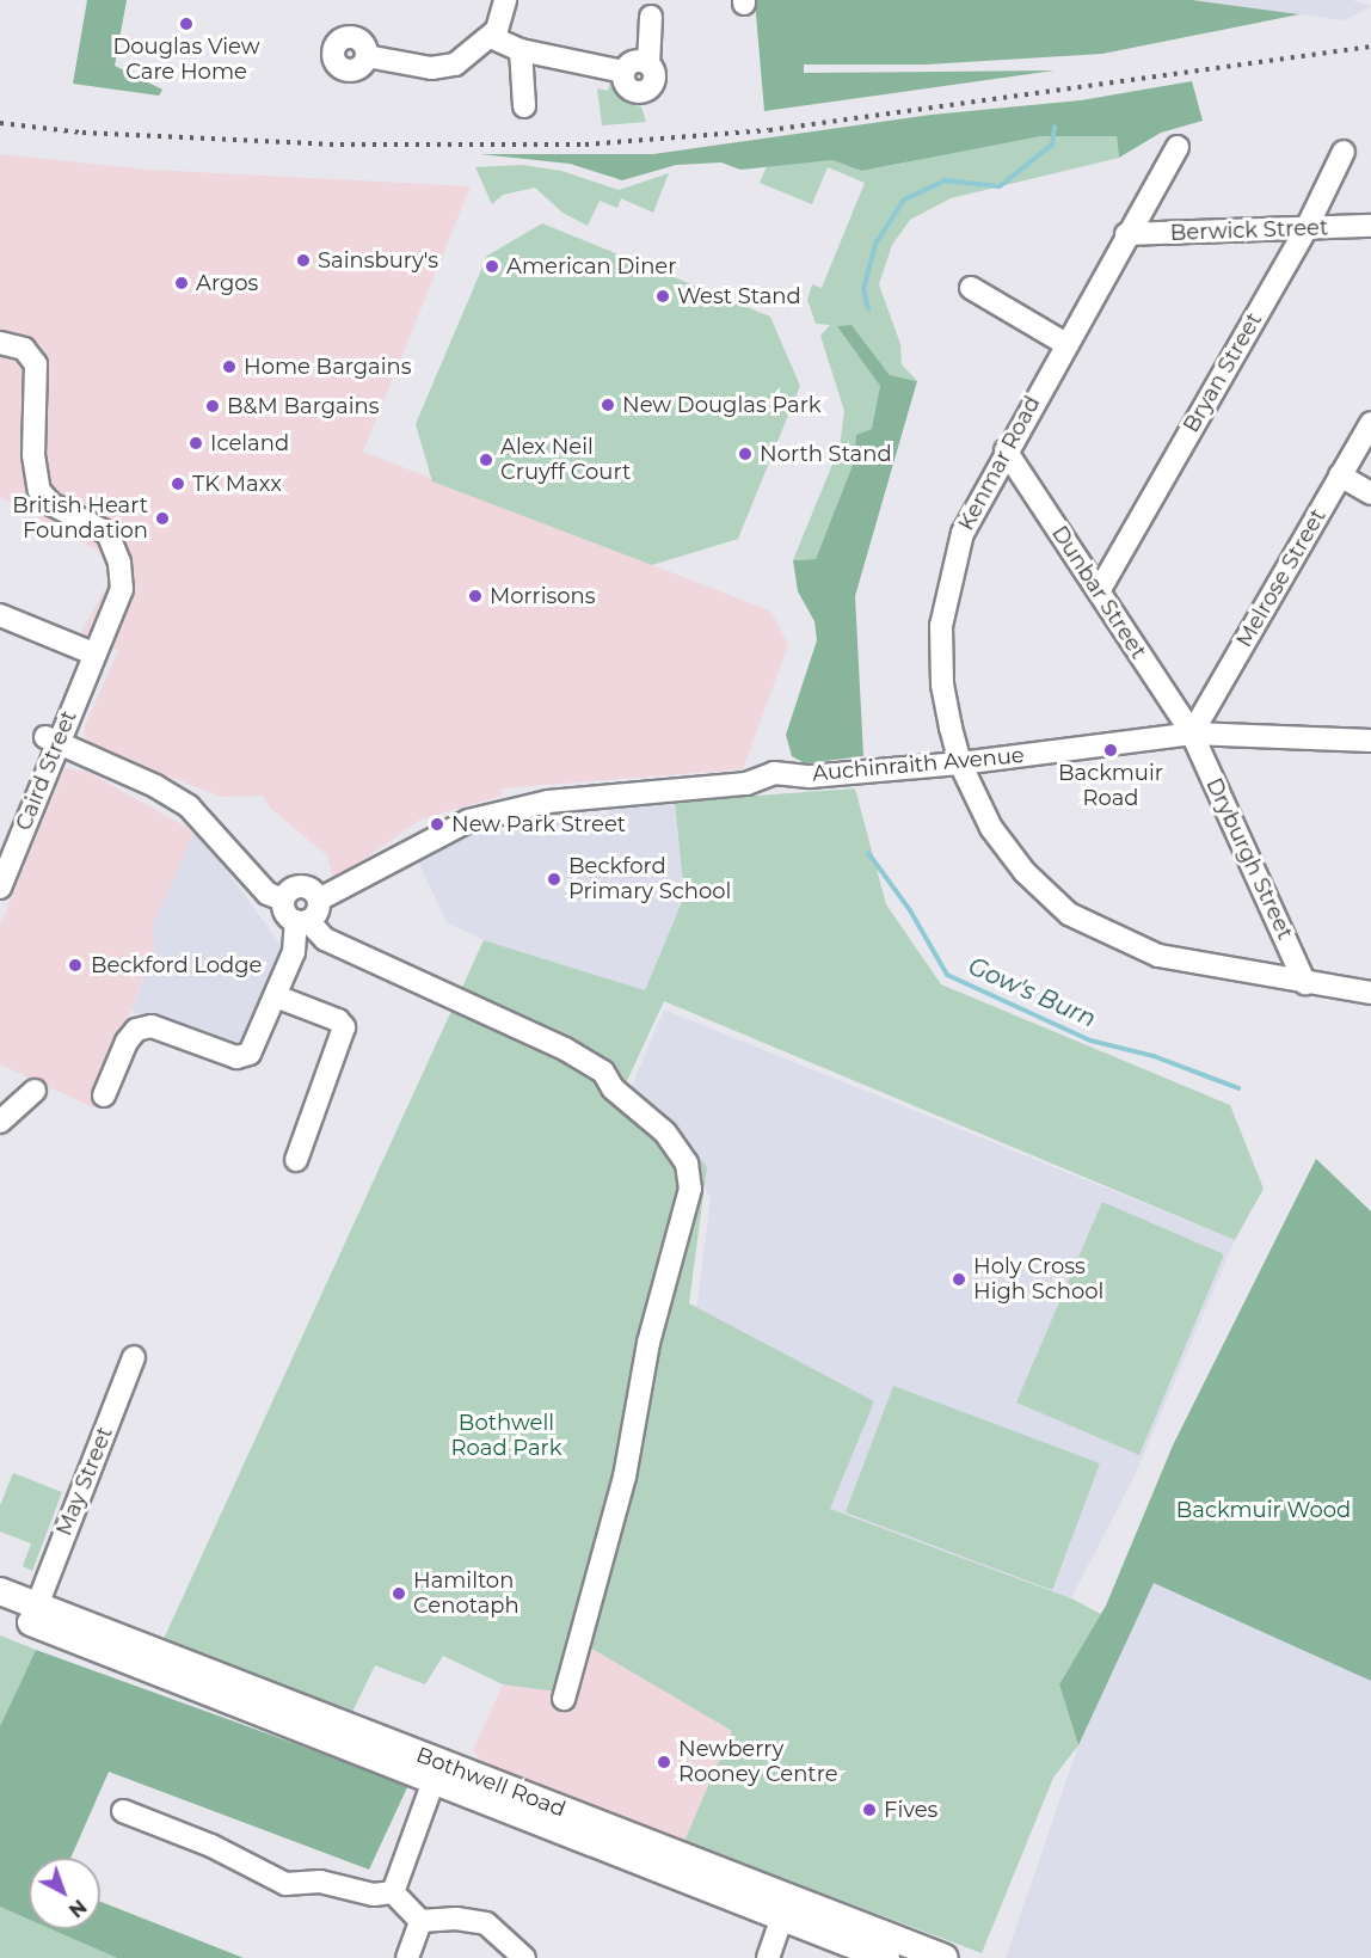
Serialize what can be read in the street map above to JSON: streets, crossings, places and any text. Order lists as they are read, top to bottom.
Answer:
{
  "streets": {
    "main road": ["Bothwell Road"],
    "street": [
      "Berwick Street",
      "Bryan Street",
      "Kenmar Road",
      "Melrose Street",
      "Dunbar Street",
      "Auchinraith Avenue",
      "Caird Street",
      "Dryburgh Street",
      "May Street"
    ]
  },
  "crossings": [
    ["Berwick Street", "Bryan Street"],
    ["Berwick Street", "Kenmar Road"],
    ["Bryan Street", "Dunbar Street"],
    ["Kenmar Road", "Dunbar Street"],
    ["Kenmar Road", "Auchinraith Avenue"],
    ["Kenmar Road", "Dryburgh Street"],
    ["Melrose Street", "Dunbar Street"],
    ["Melrose Street", "Auchinraith Avenue"],
    ["Melrose Street", "Dryburgh Street"],
    ["Dunbar Street", "Auchinraith Avenue"],
    ["Dunbar Street", "Dryburgh Street"],
    ["Auchinraith Avenue", "Dryburgh Street"],
    ["May Street", "Bothwell Road"]
  ],
  "water": ["Gow's Burn"],
  "parks": ["Bothwell Road Park", "Backmuir Wood"],
  "places": [
    "Douglas View Care Home",
    "Sainsbury's",
    "American Diner",
    "Argos",
    "West Stand",
    "Home Bargains",
    "New Douglas Park",
    "B&M Bargains",
    "Iceland",
    "North Stand",
    "Alex Neil Cruyff Court",
    "TK Maxx",
    "British Heart Foundation",
    "Morrisons",
    "Backmuir Road",
    "New Park Street",
    "Beckford Primary School",
    "Beckford Lodge",
    "Holy Cross High School",
    "Hamilton Cenotaph",
    "Newberry Rooney Centre",
    "Fives"
  ],
  "north": "bottom right"
}
